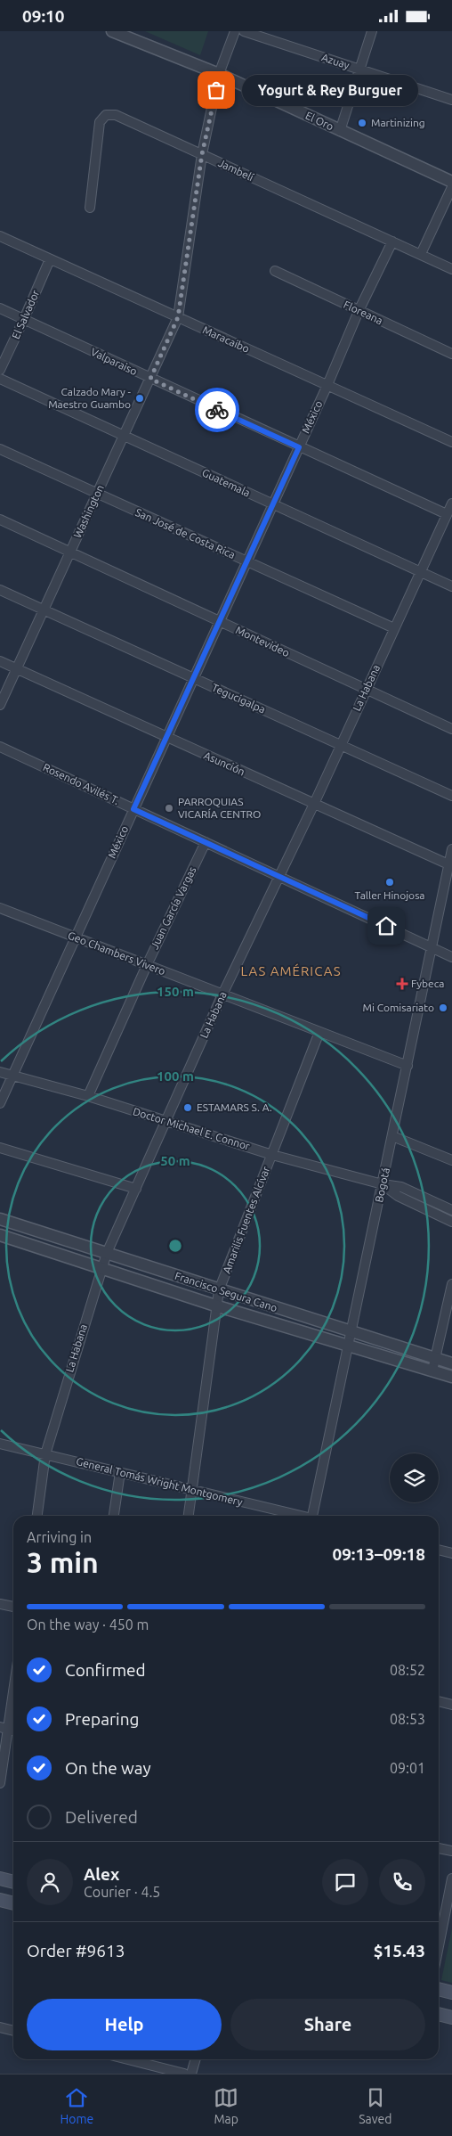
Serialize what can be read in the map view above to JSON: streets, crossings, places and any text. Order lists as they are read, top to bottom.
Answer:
{
  "streets": {
    "street": [
      "Azuay",
      "El Oro",
      "Jambelí",
      "Floreana",
      "El Salvador",
      "Maracaibo",
      "Valparaiso",
      "México",
      "Guatemala",
      "Washington",
      "San José de Costa Rica",
      "Montevideo",
      "La Habana",
      "Tegucigalpa",
      "Asunción",
      "Rosendo Avilés T.",
      "Juan García Vargas",
      "Geo Chambers Vivero",
      "Doctor Michael E. Connor",
      "Bogotá",
      "Amarilis Fuentes Alcívar",
      "Francisco Segura Cano",
      "General Tomás Wright Montgomery"
    ]
  },
  "crossings": [
    ["El Oro", "Washington"],
    ["Jambelí", "México"],
    ["Jambelí", "Washington"],
    ["Floreana", "México"],
    ["El Salvador", "Maracaibo"],
    ["El Salvador", "Valparaiso"],
    ["Maracaibo", "México"],
    ["Maracaibo", "Washington"],
    ["Valparaiso", "México"],
    ["Valparaiso", "Washington"],
    ["Valparaiso", "La Habana"],
    ["México", "Guatemala"],
    ["México", "San José de Costa Rica"],
    ["México", "Montevideo"],
    ["México", "Tegucigalpa"],
    ["México", "Asunción"],
    ["México", "Rosendo Avilés T."],
    ["México", "Geo Chambers Vivero"],
    ["México", "Doctor Michael E. Connor"],
    ["Guatemala", "Washington"],
    ["Guatemala", "La Habana"],
    ["Washington", "San José de Costa Rica"],
    ["Washington", "Montevideo"],
    ["Washington", "Tegucigalpa"],
    ["Washington", "Asunción"],
    ["San José de Costa Rica", "La Habana"],
    ["Montevideo", "La Habana"],
    ["La Habana", "Tegucigalpa"],
    ["La Habana", "Asunción"],
    ["La Habana", "Rosendo Avilés T."],
    ["La Habana", "Geo Chambers Vivero"],
    ["La Habana", "Doctor Michael E. Connor"],
    ["La Habana", "Francisco Segura Cano"],
    ["La Habana", "General Tomás Wright Montgomery"],
    ["Asunción", "Bogotá"],
    ["Rosendo Avilés T.", "Juan García Vargas"],
    ["Rosendo Avilés T.", "Bogotá"],
    ["Juan García Vargas", "Geo Chambers Vivero"],
    ["Juan García Vargas", "Doctor Michael E. Connor"],
    ["Geo Chambers Vivero", "Bogotá"],
    ["Geo Chambers Vivero", "Amarilis Fuentes Alcívar"],
    ["Doctor Michael E. Connor", "Bogotá"],
    ["Doctor Michael E. Connor", "Amarilis Fuentes Alcívar"],
    ["Bogotá", "Francisco Segura Cano"],
    ["Amarilis Fuentes Alcívar", "Francisco Segura Cano"],
    ["Amarilis Fuentes Alcívar", "General Tomás Wright Montgomery"]
  ],
  "districts": ["LAS AMÉRICAS"],
  "places": {
    "other": [
      "Yogurt & Rey Burguer",
      "Martinizing",
      "Calzado Mary - Maestro Guambo",
      "PARROQUIAS VICARÍA CENTRO",
      "Taller Hinojosa",
      "Mi Comisariato",
      "ESTAMARS S. A."
    ],
    "health": ["Fybeca"]
  },
  "page": {
    "status": "09:10",
    "bubble": "Yogurt & Rey Burguer",
    "heading": ["3 min", "Arriving in", "09:13–09:18"],
    "panel": [
      "Alex",
      "Courier · 4.5",
      "Order #9613",
      "$15.43"
    ],
    "bar": "On the way · 450 m",
    "list": [
      ["Confirmed", "08:52"],
      ["Preparing", "08:53"],
      ["On the way", "09:01"],
      "Delivered"
    ],
    "buttons": ["Help", "Share"],
    "tabs": ["Home", "Map", "Saved"]
  },
  "rings": ["150 m", "100 m", "50 m"]
}
